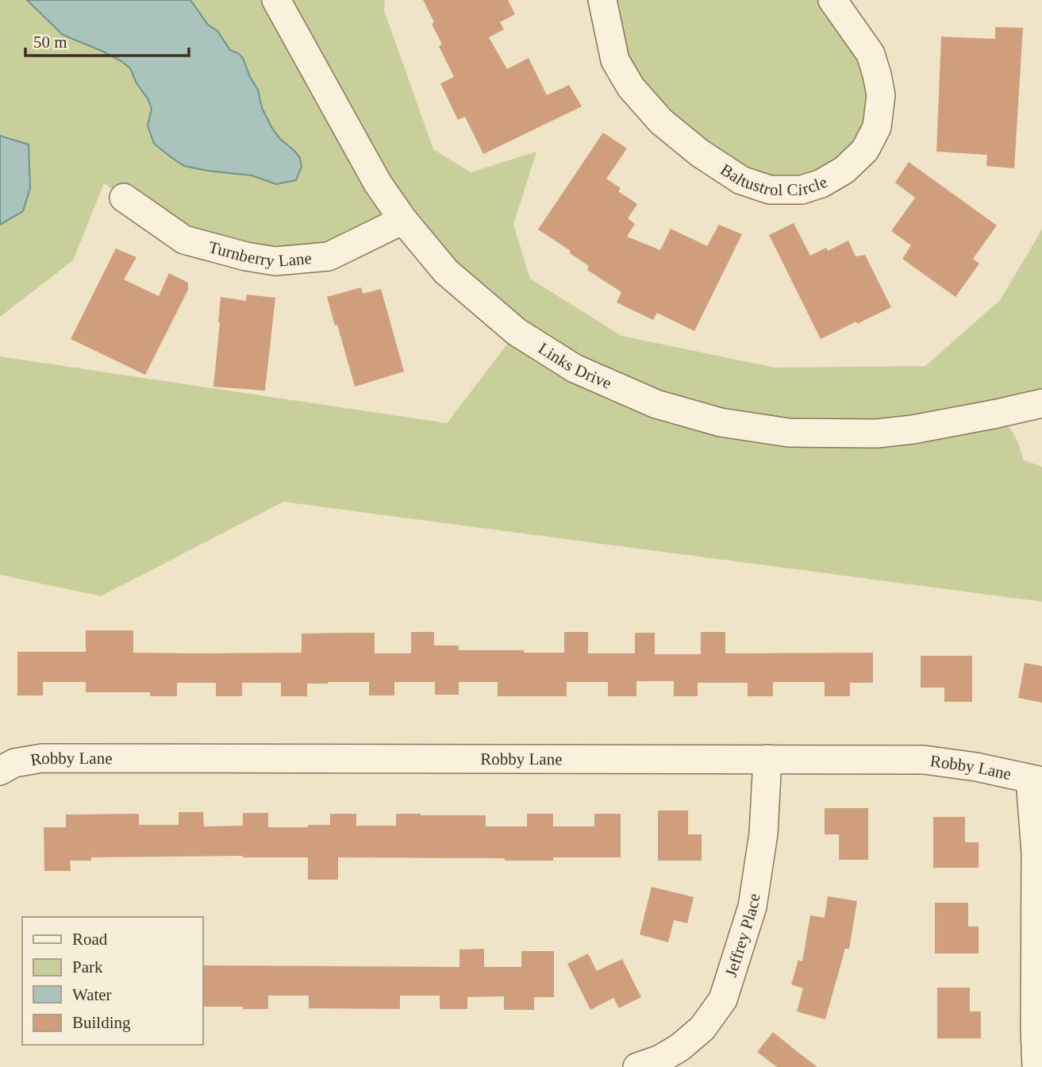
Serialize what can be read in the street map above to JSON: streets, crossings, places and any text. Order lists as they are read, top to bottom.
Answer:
{
  "streets": {
    "street": [
      "Baltustrol Circle",
      "Turnberry Lane",
      "Links Drive",
      "Robby Lane",
      "Jeffrey Place"
    ]
  },
  "crossings": [
    ["Turnberry Lane", "Links Drive"],
    ["Robby Lane", "Jeffrey Place"]
  ],
  "legend": [
    "Road",
    "Park",
    "Water",
    "Building"
  ],
  "scale_bar": "50 m"
}
